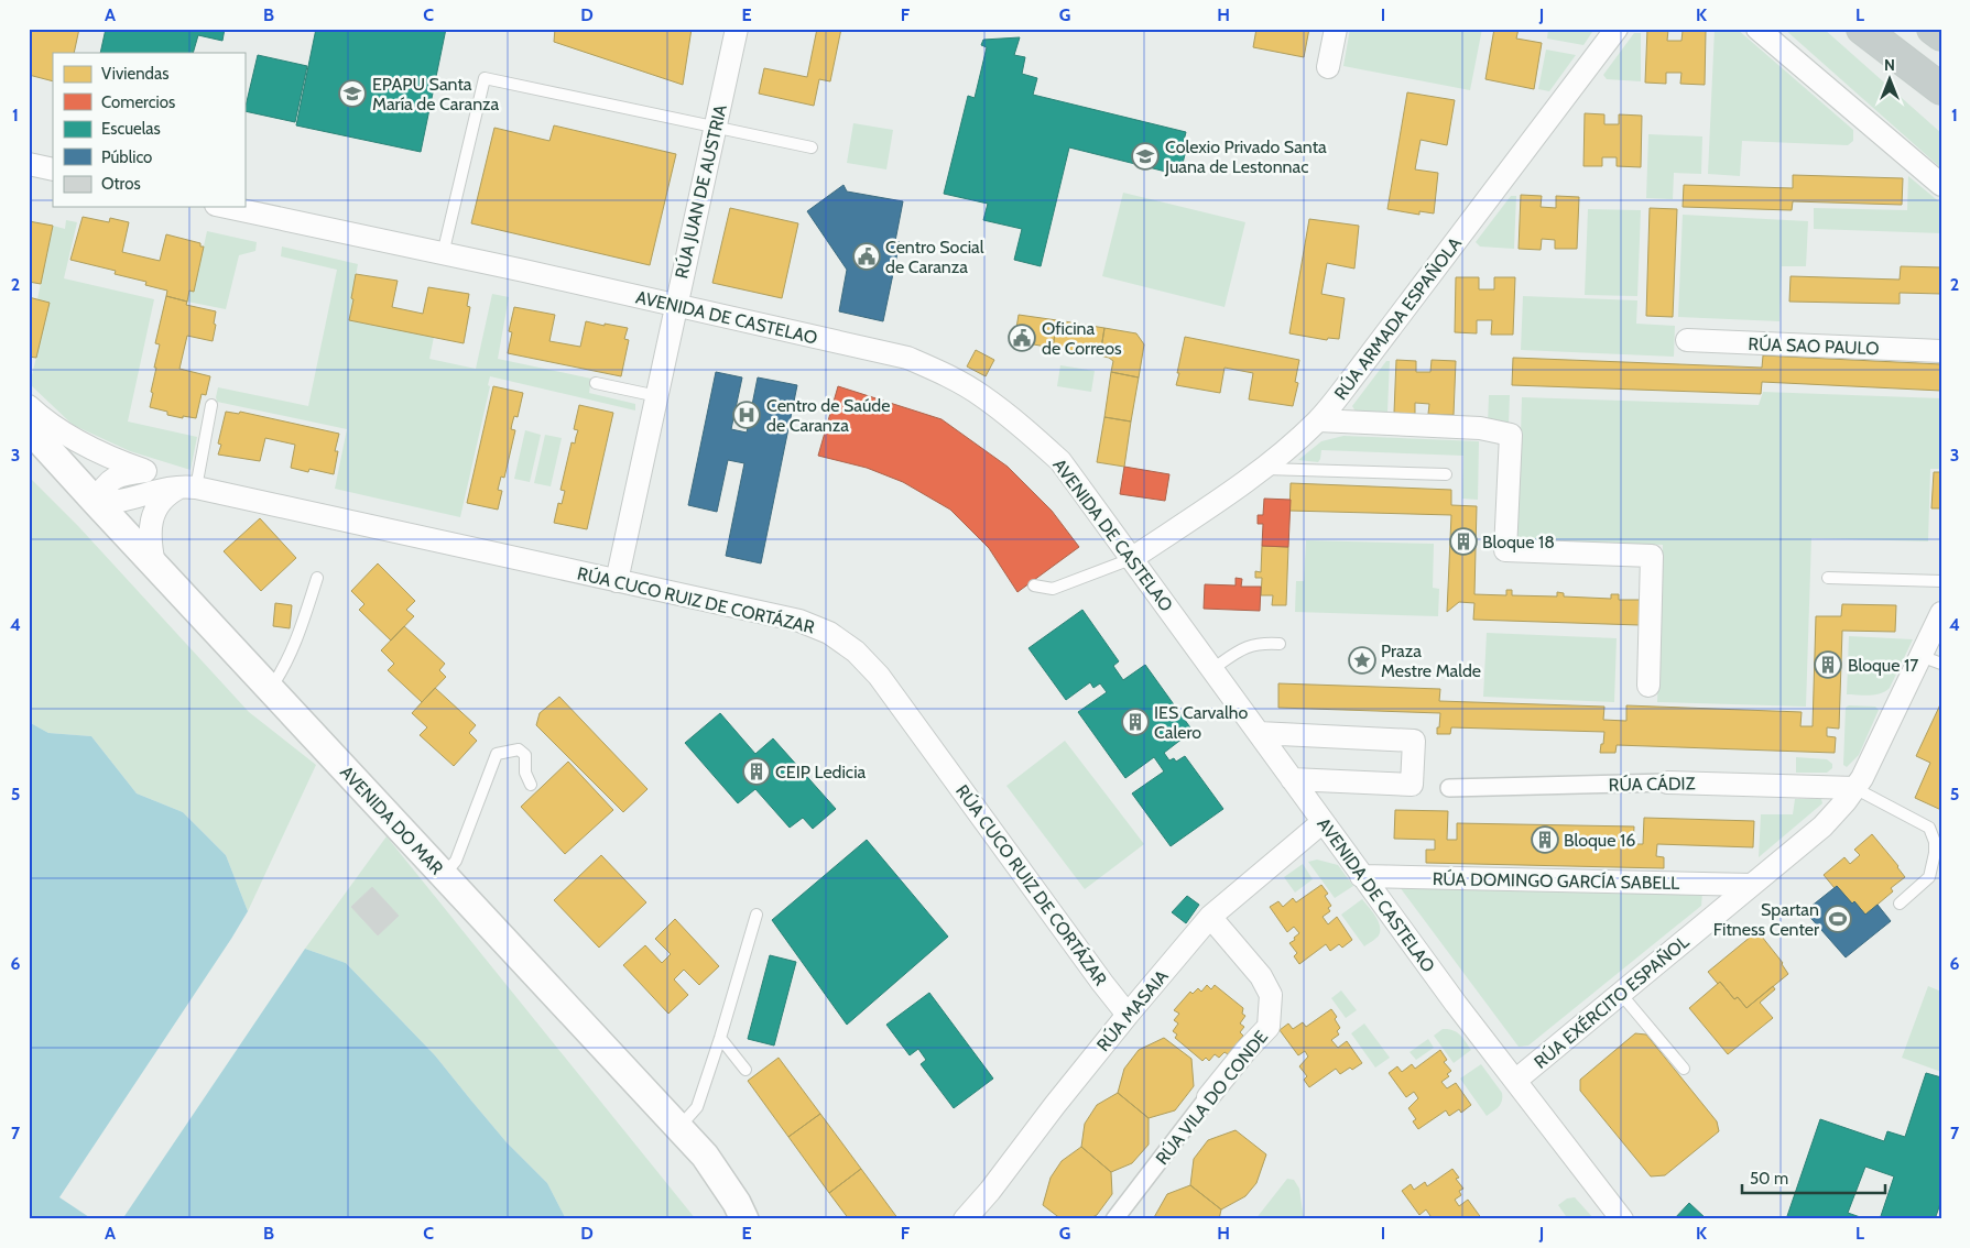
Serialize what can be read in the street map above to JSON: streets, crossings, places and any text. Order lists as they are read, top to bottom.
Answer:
{
  "streets": {
    "street": [
      "RÚA JUAN DE AUSTRIA",
      "AVENIDA DE CASTELAO",
      "RÚA ARMADA ESPAÑOLA",
      "RÚA SAO PAULO",
      "RÚA CUCO RUIZ DE CORTÁZAR",
      "RÚA CÁDIZ",
      "AVENIDA DO MAR",
      "RÚA DOMINGO GARCÍA SABELL",
      "RÚA EXÉRCITO ESPAÑOL",
      "RÚA MASAIA",
      "RÚA VILA DO CONDE"
    ]
  },
  "crossings": [
    ["RÚA JUAN DE AUSTRIA", "AVENIDA DE CASTELAO"],
    ["RÚA JUAN DE AUSTRIA", "RÚA CUCO RUIZ DE CORTÁZAR"],
    ["AVENIDA DE CASTELAO", "RÚA ARMADA ESPAÑOLA"],
    ["AVENIDA DE CASTELAO", "RÚA DOMINGO GARCÍA SABELL"],
    ["AVENIDA DE CASTELAO", "RÚA EXÉRCITO ESPAÑOL"],
    ["AVENIDA DE CASTELAO", "RÚA MASAIA"],
    ["RÚA CUCO RUIZ DE CORTÁZAR", "RÚA MASAIA"],
    ["RÚA CÁDIZ", "RÚA EXÉRCITO ESPAÑOL"],
    ["RÚA DOMINGO GARCÍA SABELL", "RÚA EXÉRCITO ESPAÑOL"],
    ["RÚA MASAIA", "RÚA VILA DO CONDE"]
  ],
  "places": {
    "school or university": ["EPAPU Santa María de Caranza", "Colexio Privado Santa Juana de Lestonnac"],
    "public building": ["Centro Social de Caranza", "Oficina de Correos"],
    "hospital": ["Centro de Saúde de Caranza"],
    "building": [
      "Bloque 18",
      "Bloque 17",
      "IES Carvalho Calero",
      "CEIP Ledicia",
      "Bloque 16"
    ],
    "place": ["Praza Mestre Malde"],
    "sports": ["Spartan Fitness Center"]
  },
  "legend": [
    "Viviendas",
    "Comercios",
    "Escuelas",
    "Público",
    "Otros"
  ],
  "scale_bar": "50 m",
  "north": "top",
  "grid": {
    "columns": [
      "A",
      "B",
      "C",
      "D",
      "E",
      "F",
      "G",
      "H",
      "I",
      "J",
      "K",
      "L"
    ],
    "rows": [
      "1",
      "2",
      "3",
      "4",
      "5",
      "6",
      "7"
    ]
  }
}
